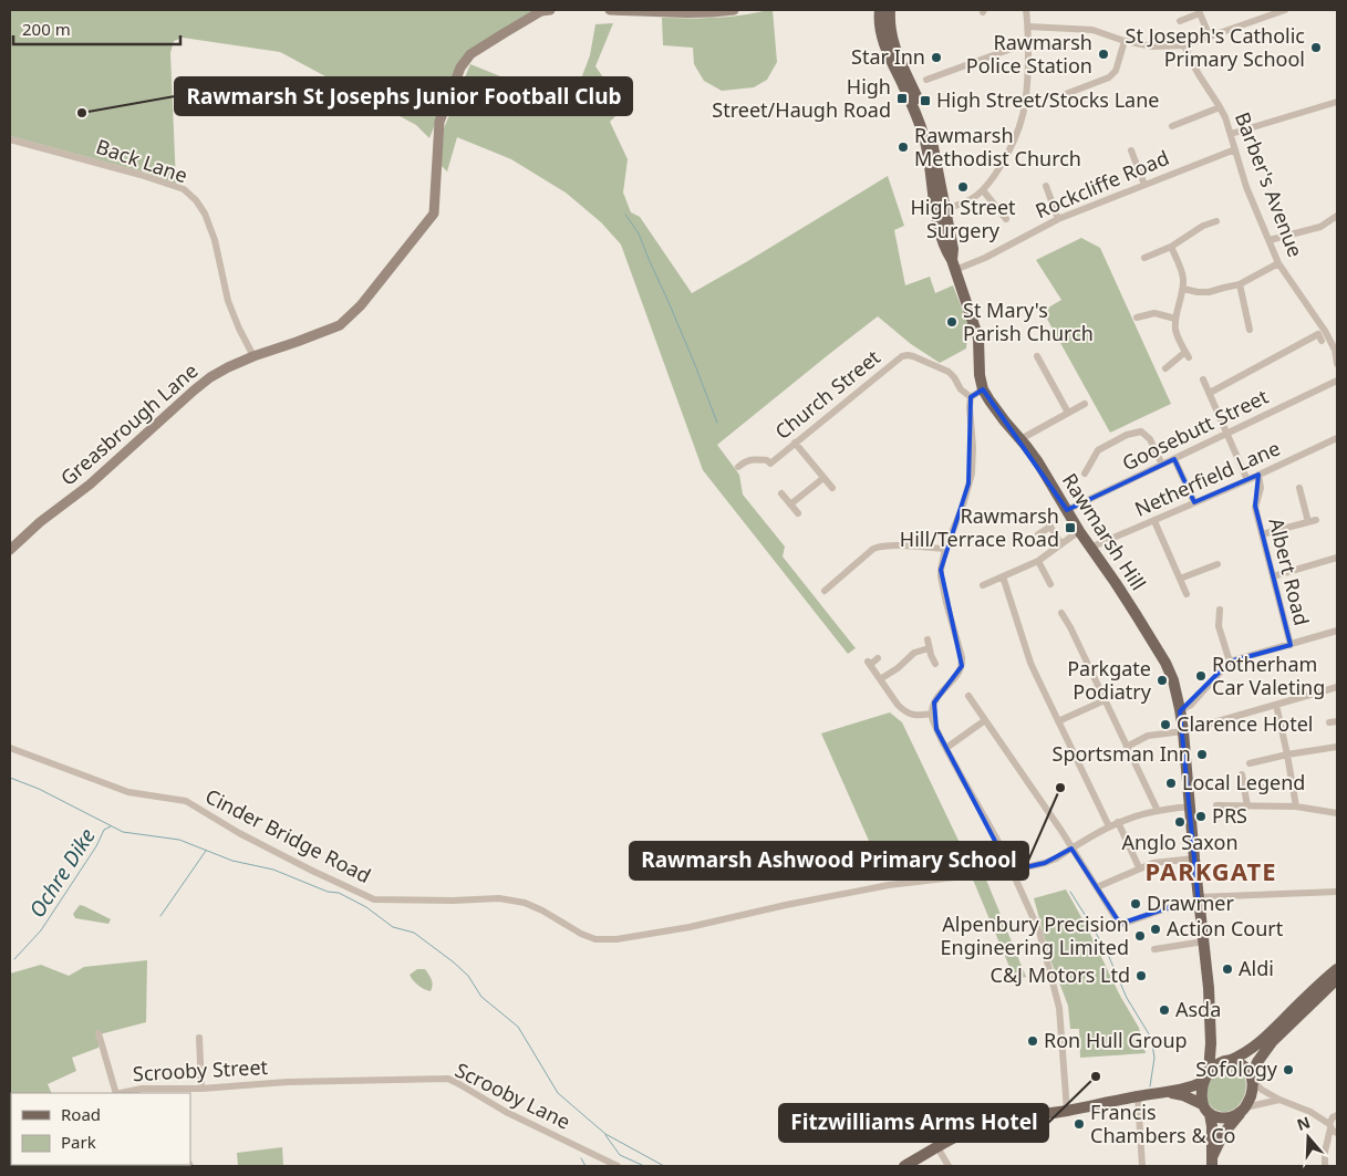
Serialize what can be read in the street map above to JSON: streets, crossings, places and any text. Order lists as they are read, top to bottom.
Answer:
{
  "streets": {
    "main road": ["Rawmarsh Hill"],
    "street": [
      "Back Lane",
      "Rockcliffe Road",
      "Barber's Avenue",
      "Church Street",
      "Greasbrough Lane",
      "Goosebutt Street",
      "Netherfield Lane",
      "Albert Road",
      "Cinder Bridge Road",
      "Scrooby Street",
      "Scrooby Lane"
    ]
  },
  "crossings": [
    ["Back Lane", "Greasbrough Lane"],
    ["Rockcliffe Road", "Barber's Avenue"],
    ["Goosebutt Street", "Rawmarsh Hill"],
    ["Netherfield Lane", "Rawmarsh Hill"],
    ["Netherfield Lane", "Albert Road"],
    ["Rawmarsh Hill", "Cinder Bridge Road"],
    ["Scrooby Street", "Scrooby Lane"]
  ],
  "districts": ["PARKGATE"],
  "water": ["Ochre Dike"],
  "places": {
    "other": [
      "St Joseph's Catholic Primary School",
      "Rawmarsh Police Station",
      "Star Inn",
      "Rawmarsh St Josephs Junior Football Club",
      "Rawmarsh Methodist Church",
      "High Street Surgery",
      "St Mary's Parish Church",
      "Rotherham Car Valeting",
      "Parkgate Podiatry",
      "Clarence Hotel",
      "Sportsman Inn",
      "Local Legend",
      "Rawmarsh Ashwood Primary School",
      "PRS",
      "Anglo Saxon",
      "Drawmer",
      "Action Court",
      "Alpenbury Precision Engineering Limited",
      "Aldi",
      "C&J Motors Ltd",
      "Asda",
      "Ron Hull Group",
      "Sofology",
      "Fitzwilliams Arms Hotel",
      "Francis Chambers & Co"
    ],
    "transit": ["High Street/Haugh Road", "High Street/Stocks Lane", "Rawmarsh Hill/Terrace Road"]
  },
  "legend": ["Road", "Park"],
  "scale_bar": "200 m",
  "north": "top"
}
